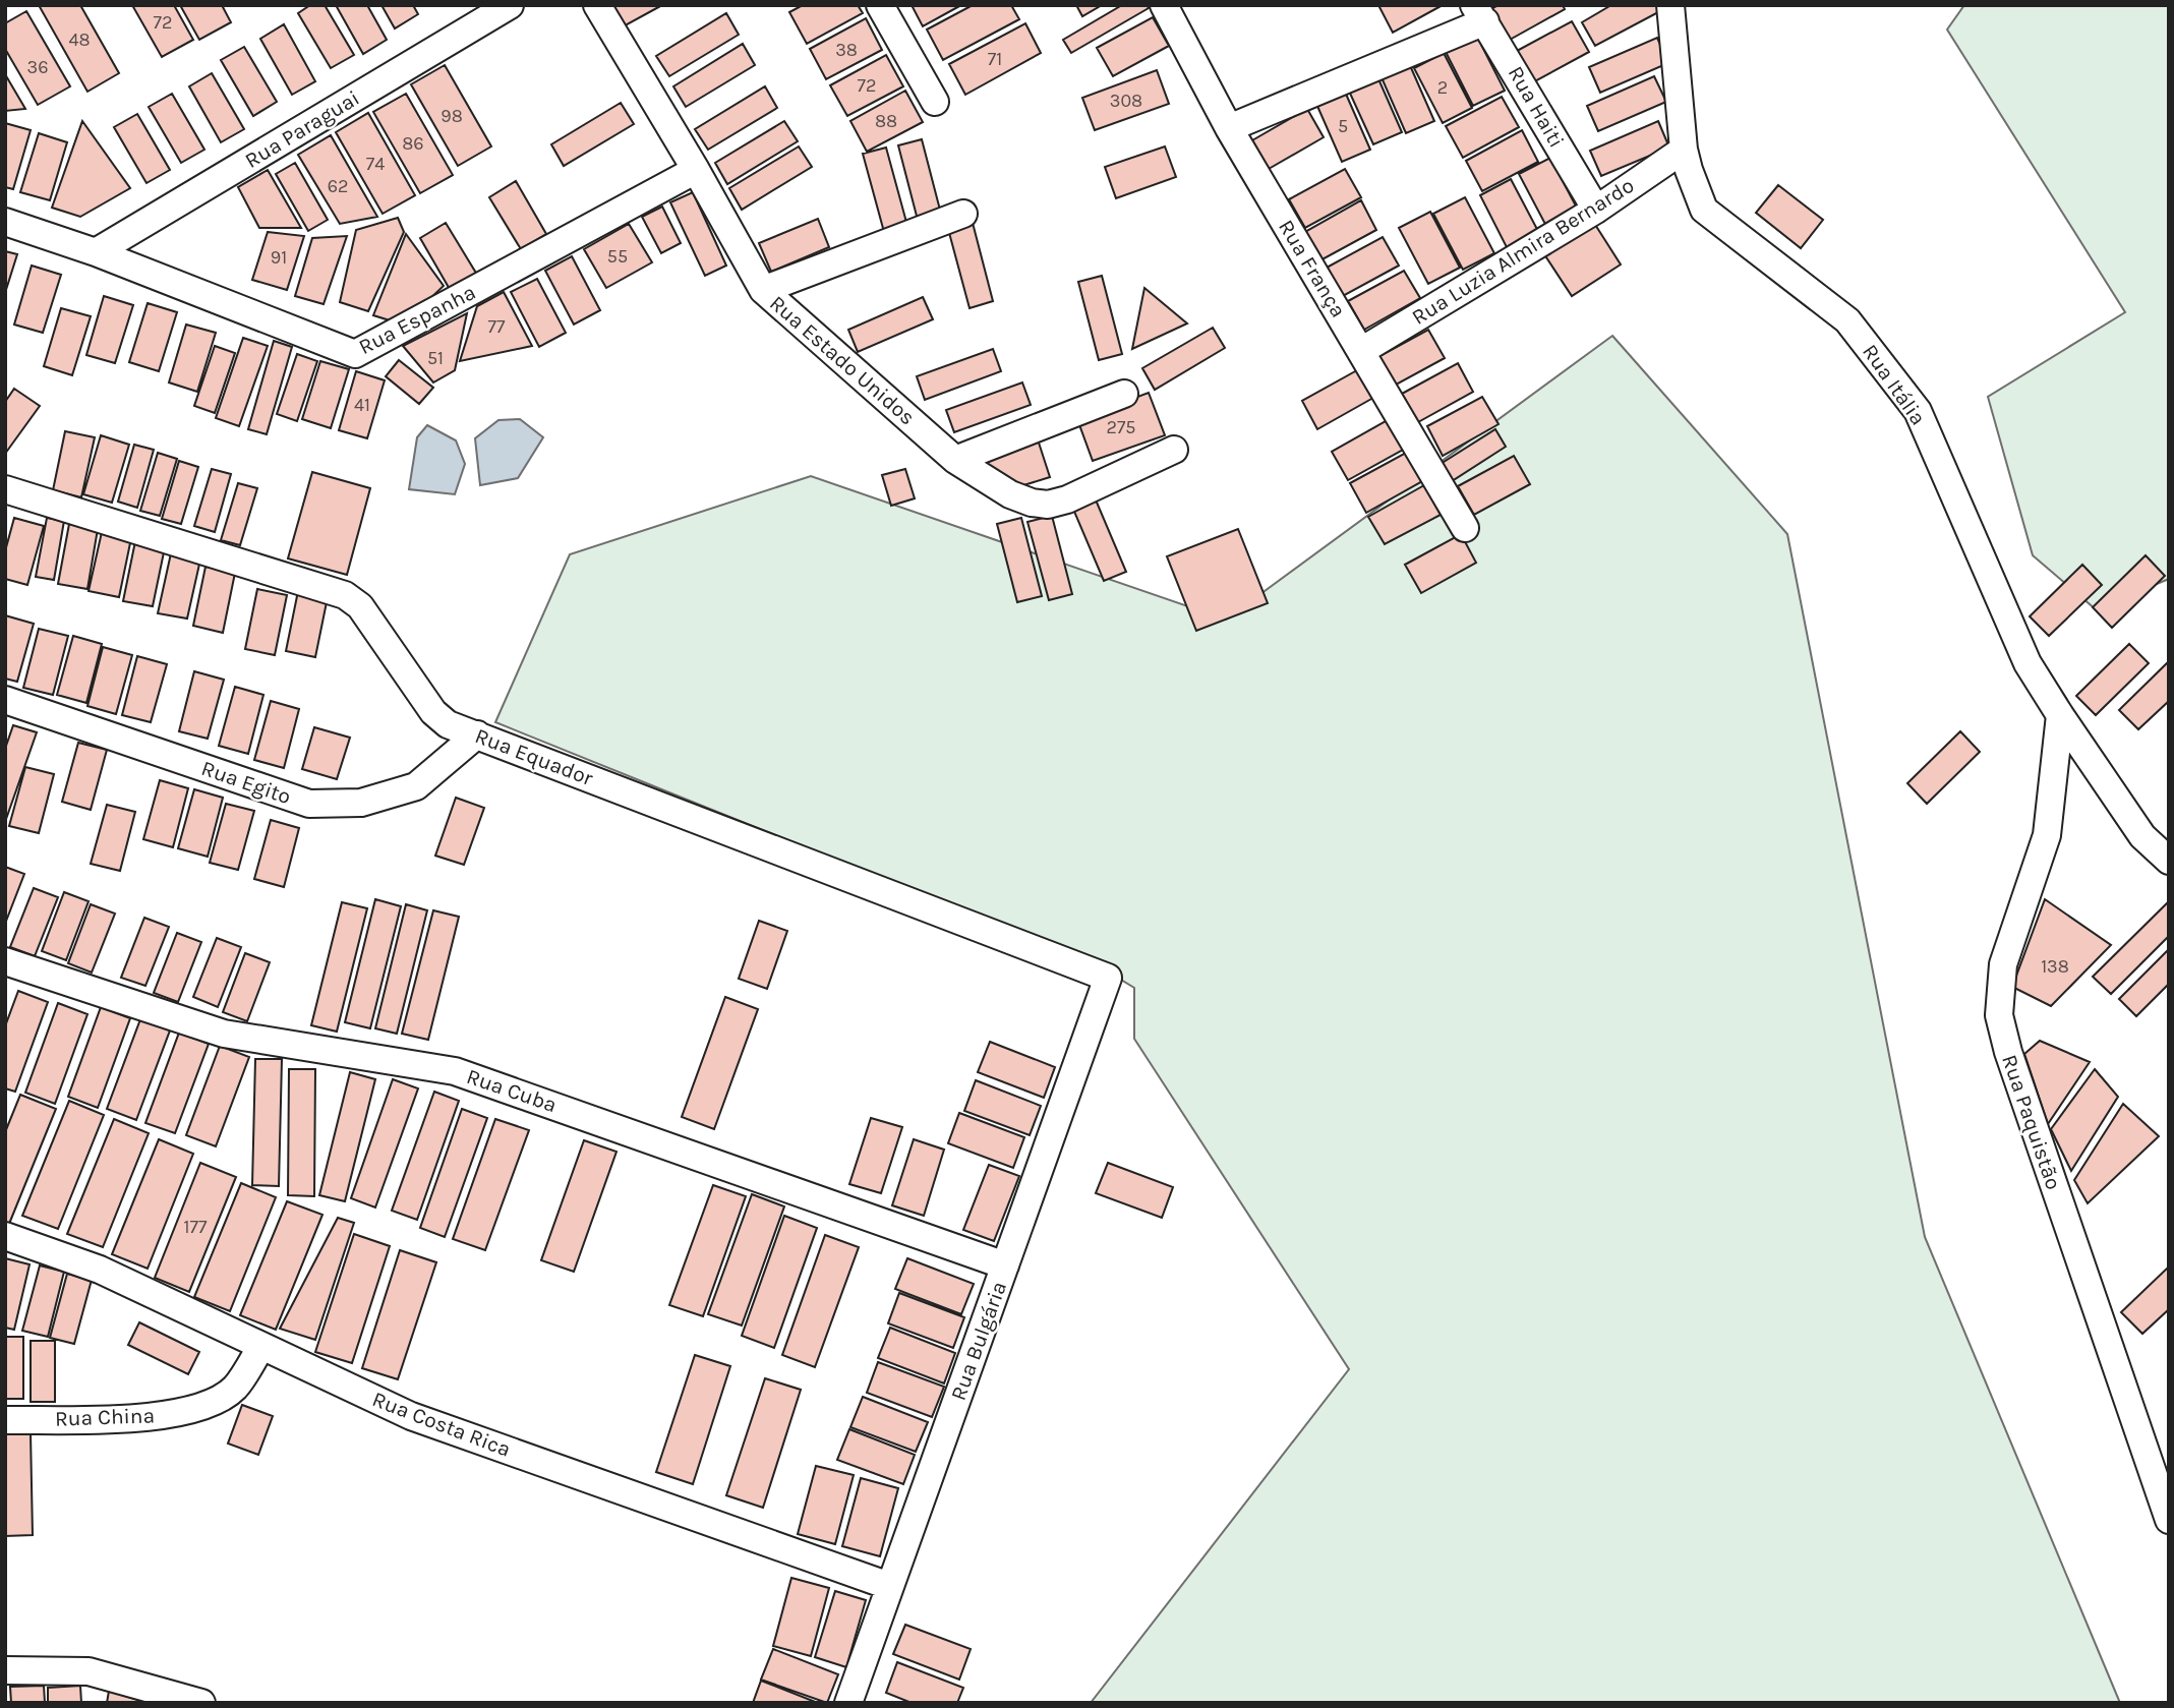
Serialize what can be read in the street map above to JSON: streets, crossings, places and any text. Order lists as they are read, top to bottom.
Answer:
{
  "streets": {
    "street": [
      "Rua Haiti",
      "Rua Paraguai",
      "Rua Luzia Almira Bernardo",
      "Rua França",
      "Rua Espanha",
      "Rua Estado Unidos",
      "Rua Itália",
      "Rua Equador",
      "Rua Egito",
      "Rua Cuba",
      "Rua Paquistão",
      "Rua Bulgária",
      "Rua China",
      "Rua Costa Rica"
    ]
  },
  "crossings": [
    ["Rua Haiti", "Rua Luzia Almira Bernardo"],
    ["Rua Paraguai", "Rua Espanha"],
    ["Rua Luzia Almira Bernardo", "Rua França"],
    ["Rua Luzia Almira Bernardo", "Rua Itália"],
    ["Rua Espanha", "Rua Estado Unidos"],
    ["Rua Itália", "Rua Paquistão"],
    ["Rua Equador", "Rua Egito"],
    ["Rua Equador", "Rua Bulgária"],
    ["Rua Cuba", "Rua Bulgária"],
    ["Rua Bulgária", "Rua Costa Rica"],
    ["Rua China", "Rua Costa Rica"]
  ],
  "house_numbers": [
    "72",
    "48",
    "38",
    "71",
    "36",
    "72",
    "2",
    "308",
    "98",
    "88",
    "5",
    "86",
    "74",
    "62",
    "55",
    "91",
    "77",
    "51",
    "41",
    "275",
    "138",
    "177"
  ]
}
